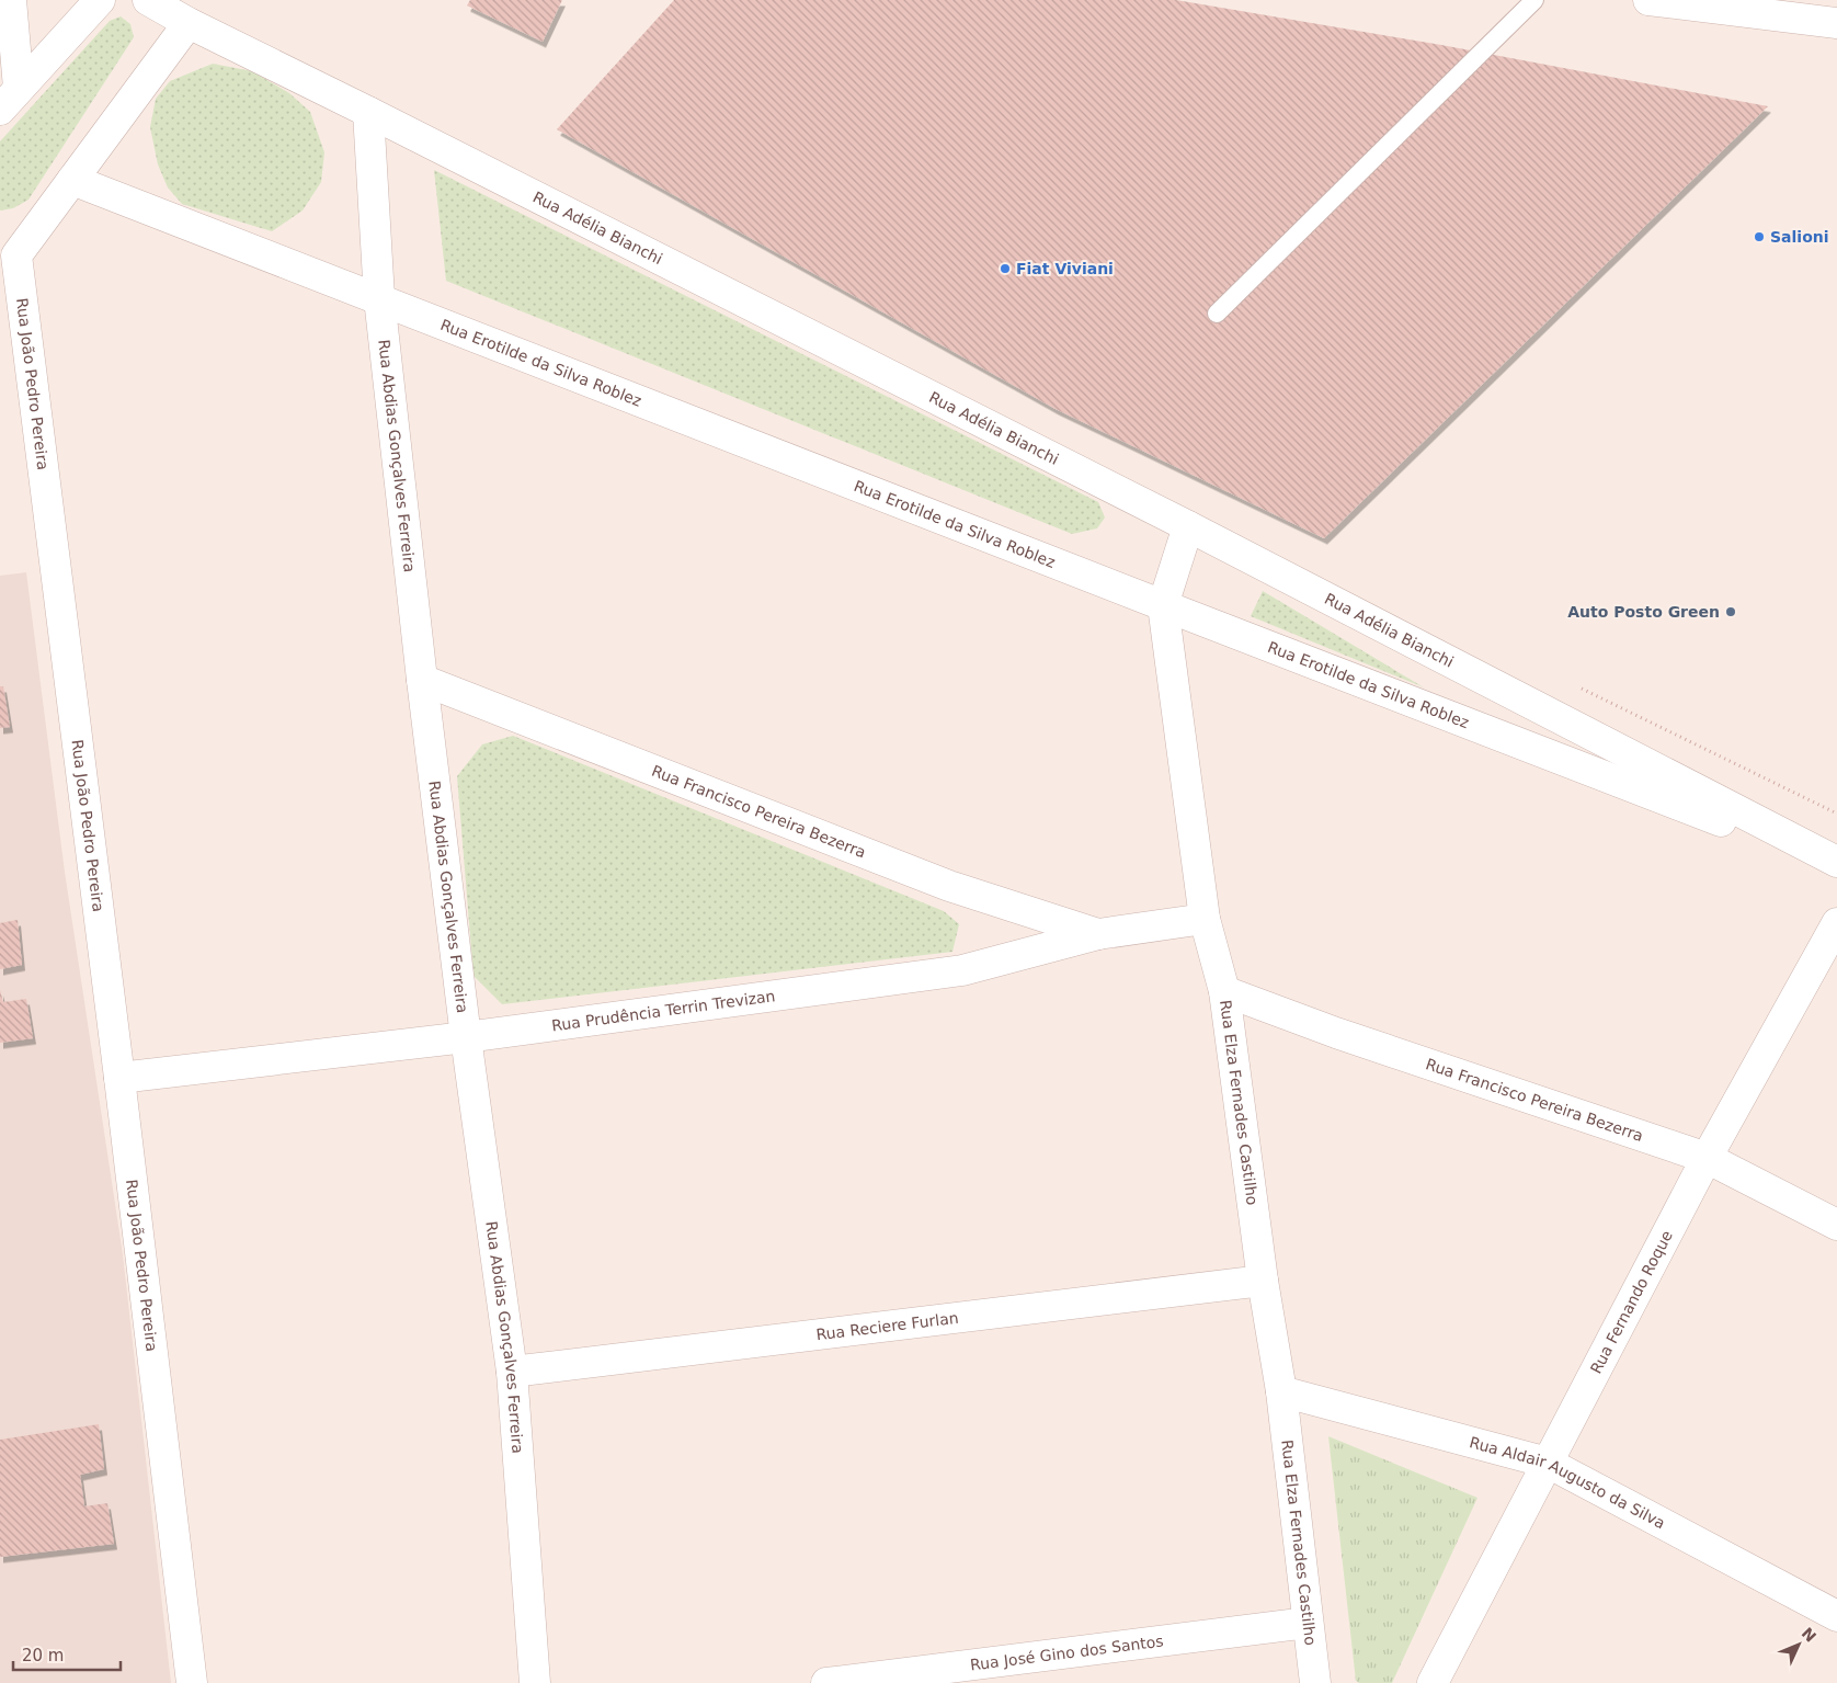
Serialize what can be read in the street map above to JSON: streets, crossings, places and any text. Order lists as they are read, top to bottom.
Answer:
{
  "streets": {
    "street": [
      "Rua Adélia Bianchi",
      "Rua Erotilde da Silva Roblez",
      "Rua João Pedro Pereira",
      "Rua Abdias Gonçalves Ferreira",
      "Rua Francisco Pereira Bezerra",
      "Rua Prudência Terrin Trevizan",
      "Rua Elza Fernades Castilho",
      "Rua Fernando Roque",
      "Rua Reciere Furlan",
      "Rua Aldair Augusto da Silva",
      "Rua José Gino dos Santos"
    ]
  },
  "crossings": [
    ["Rua Adélia Bianchi", "Rua Erotilde da Silva Roblez"],
    ["Rua Adélia Bianchi", "Rua João Pedro Pereira"],
    ["Rua Adélia Bianchi", "Rua Abdias Gonçalves Ferreira"],
    ["Rua Adélia Bianchi", "Rua Elza Fernades Castilho"],
    ["Rua Erotilde da Silva Roblez", "Rua João Pedro Pereira"],
    ["Rua Erotilde da Silva Roblez", "Rua Abdias Gonçalves Ferreira"],
    ["Rua Erotilde da Silva Roblez", "Rua Elza Fernades Castilho"],
    ["Rua João Pedro Pereira", "Rua Prudência Terrin Trevizan"],
    ["Rua Abdias Gonçalves Ferreira", "Rua Francisco Pereira Bezerra"],
    ["Rua Abdias Gonçalves Ferreira", "Rua Prudência Terrin Trevizan"],
    ["Rua Abdias Gonçalves Ferreira", "Rua Reciere Furlan"],
    ["Rua Francisco Pereira Bezerra", "Rua Prudência Terrin Trevizan"],
    ["Rua Francisco Pereira Bezerra", "Rua Elza Fernades Castilho"],
    ["Rua Francisco Pereira Bezerra", "Rua Fernando Roque"],
    ["Rua Prudência Terrin Trevizan", "Rua Elza Fernades Castilho"],
    ["Rua Elza Fernades Castilho", "Rua Reciere Furlan"],
    ["Rua Elza Fernades Castilho", "Rua Aldair Augusto da Silva"],
    ["Rua Elza Fernades Castilho", "Rua José Gino dos Santos"],
    ["Rua Fernando Roque", "Rua Aldair Augusto da Silva"]
  ],
  "places": ["Salioni", "Fiat Viviani", "Auto Posto Green"],
  "scale_bar": "20 m",
  "north": "top right"
}
